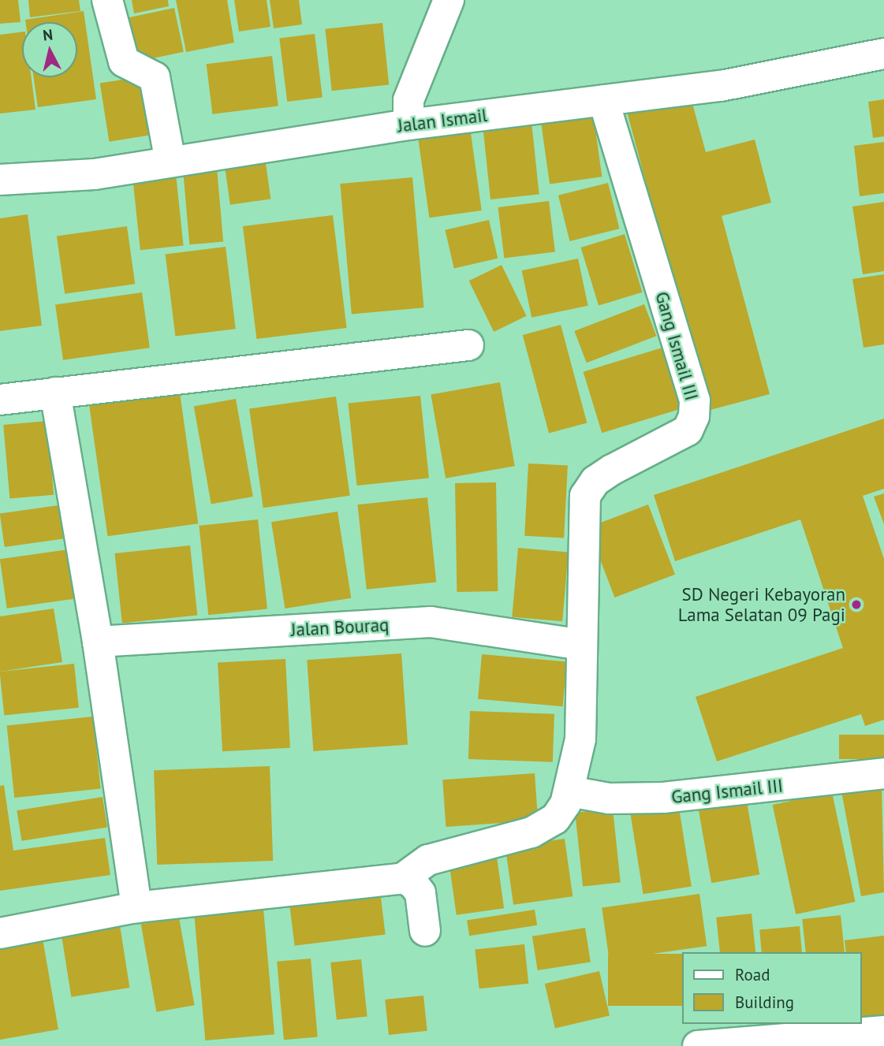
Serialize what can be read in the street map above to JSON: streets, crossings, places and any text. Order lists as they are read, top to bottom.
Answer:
{
  "streets": {
    "street": ["Jalan Ismail", "Gang Ismail III", "Jalan Bouraq"]
  },
  "crossings": [
    ["Jalan Ismail", "Gang Ismail III"],
    ["Gang Ismail III", "Jalan Bouraq"]
  ],
  "places": ["SD Negeri Kebayoran Lama Selatan 09 Pagi"],
  "legend": ["Road", "Building"],
  "north": "top"
}
